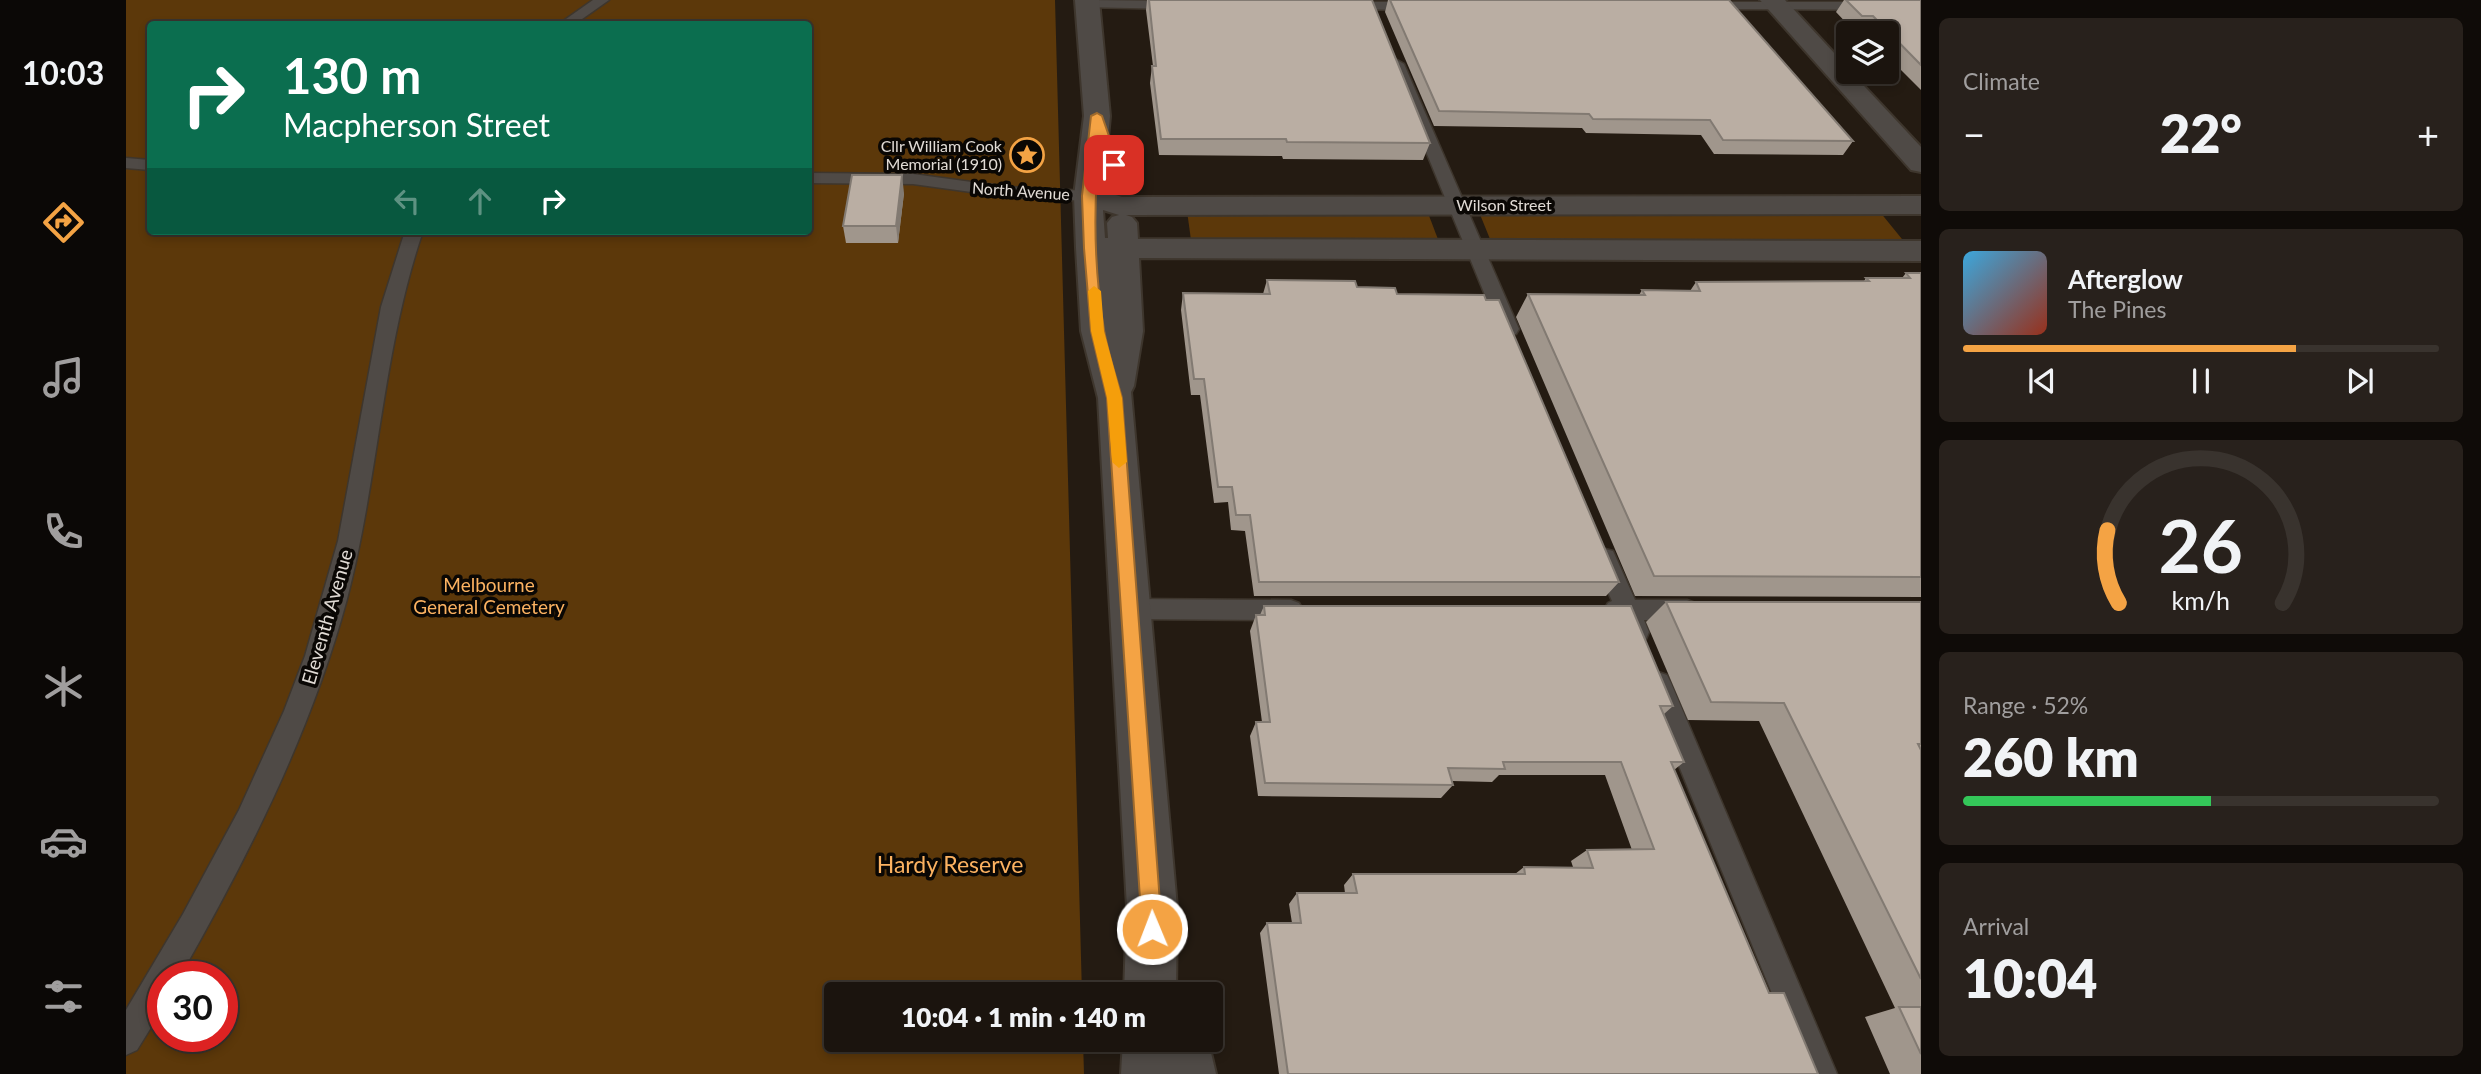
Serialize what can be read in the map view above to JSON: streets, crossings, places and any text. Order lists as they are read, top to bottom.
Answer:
{
  "streets": {
    "street": ["Wilson Street"],
    "lane": ["North Avenue", "Eleventh Avenue"]
  },
  "crossings": [
    ["North Avenue", "Wilson Street"]
  ],
  "parks": ["Melbourne General Cemetery", "Hardy Reserve"],
  "places": {
    "place": ["Cllr William Cook Memorial (1910)"]
  },
  "page": {
    "tabs": "10:03",
    "tile": [
      "Climate",
      ["Range · 52%", "260 km"],
      ["Arrival", "10:04"]
    ],
    "turn": ["130 m", "Macpherson Street"],
    "heat": ["−", "22°", "+"],
    "song": ["Afterglow", "The Pines"],
    "limit": "30",
    "trip": "10:04 · 1 min · 140 m",
    "gauge": ["26", "km/h"]
  }
}
